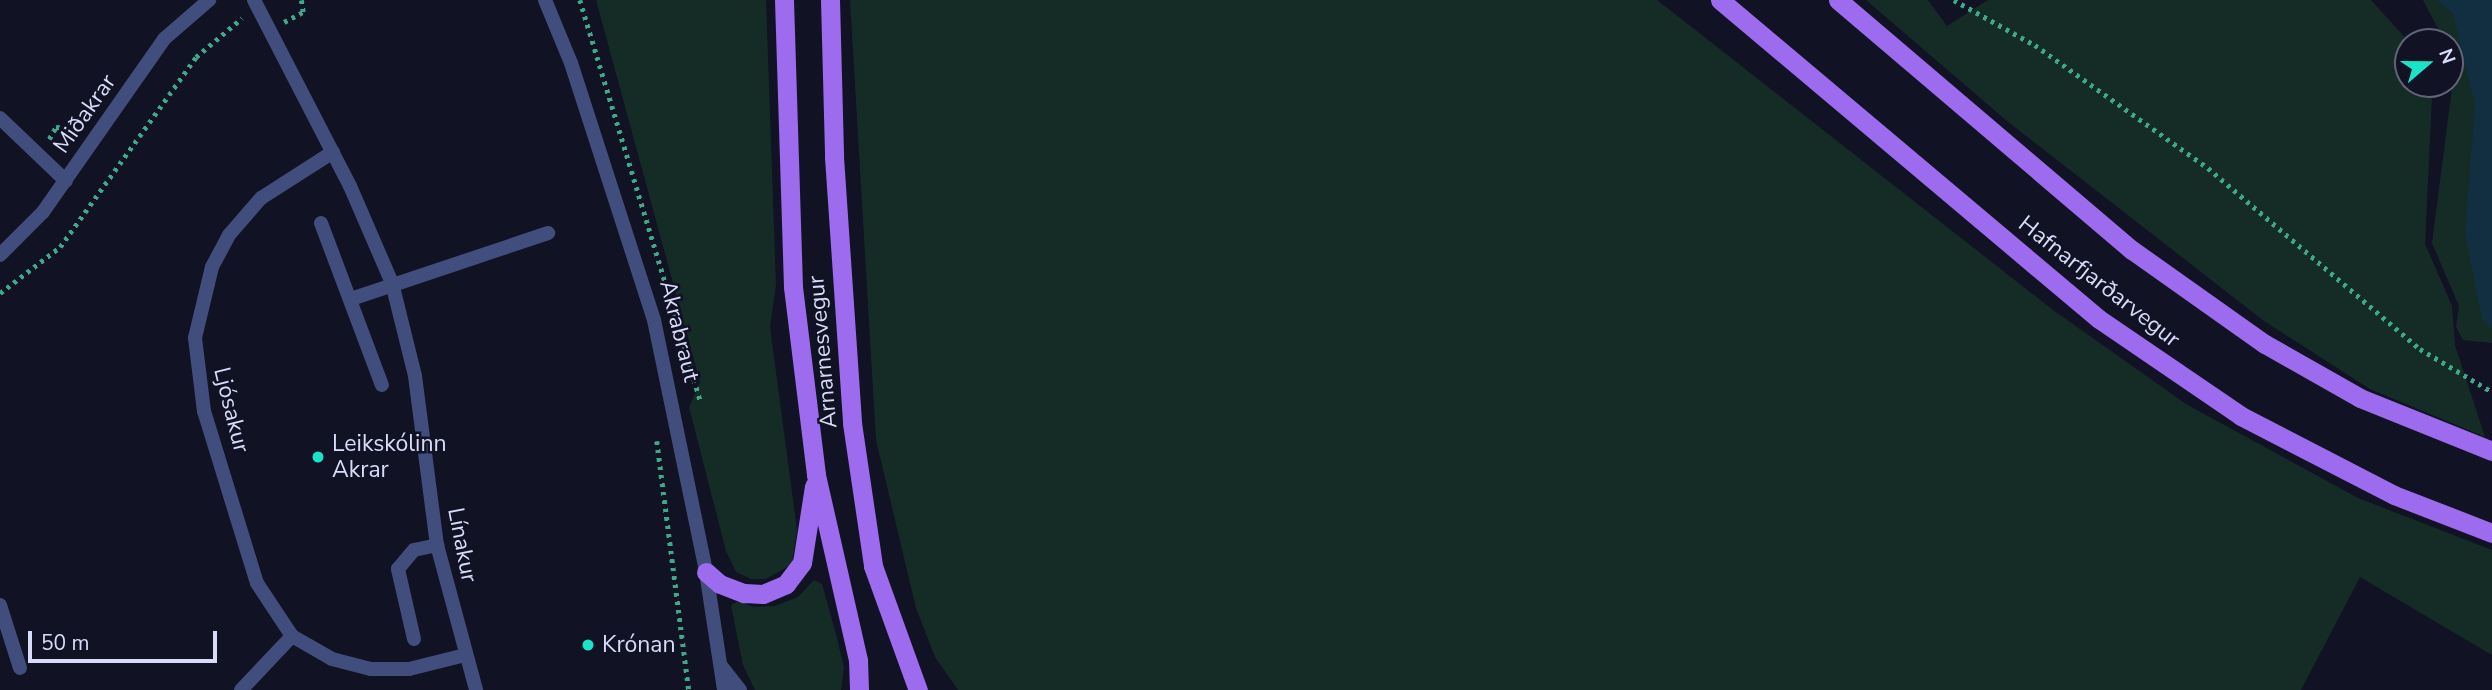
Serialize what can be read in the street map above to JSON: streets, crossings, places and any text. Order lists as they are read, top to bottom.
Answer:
{
  "streets": {
    "main road": ["Hafnarfjarðarvegur", "Arnarnesvegur"],
    "street": [
      "Miðakrar",
      "Akrabraut",
      "Ljósakur",
      "Línakur"
    ]
  },
  "crossings": [
    ["Ljósakur", "Línakur"]
  ],
  "places": ["Leikskólinn Akrar", "Krónan"],
  "scale_bar": "50 m",
  "north": "right"
}
